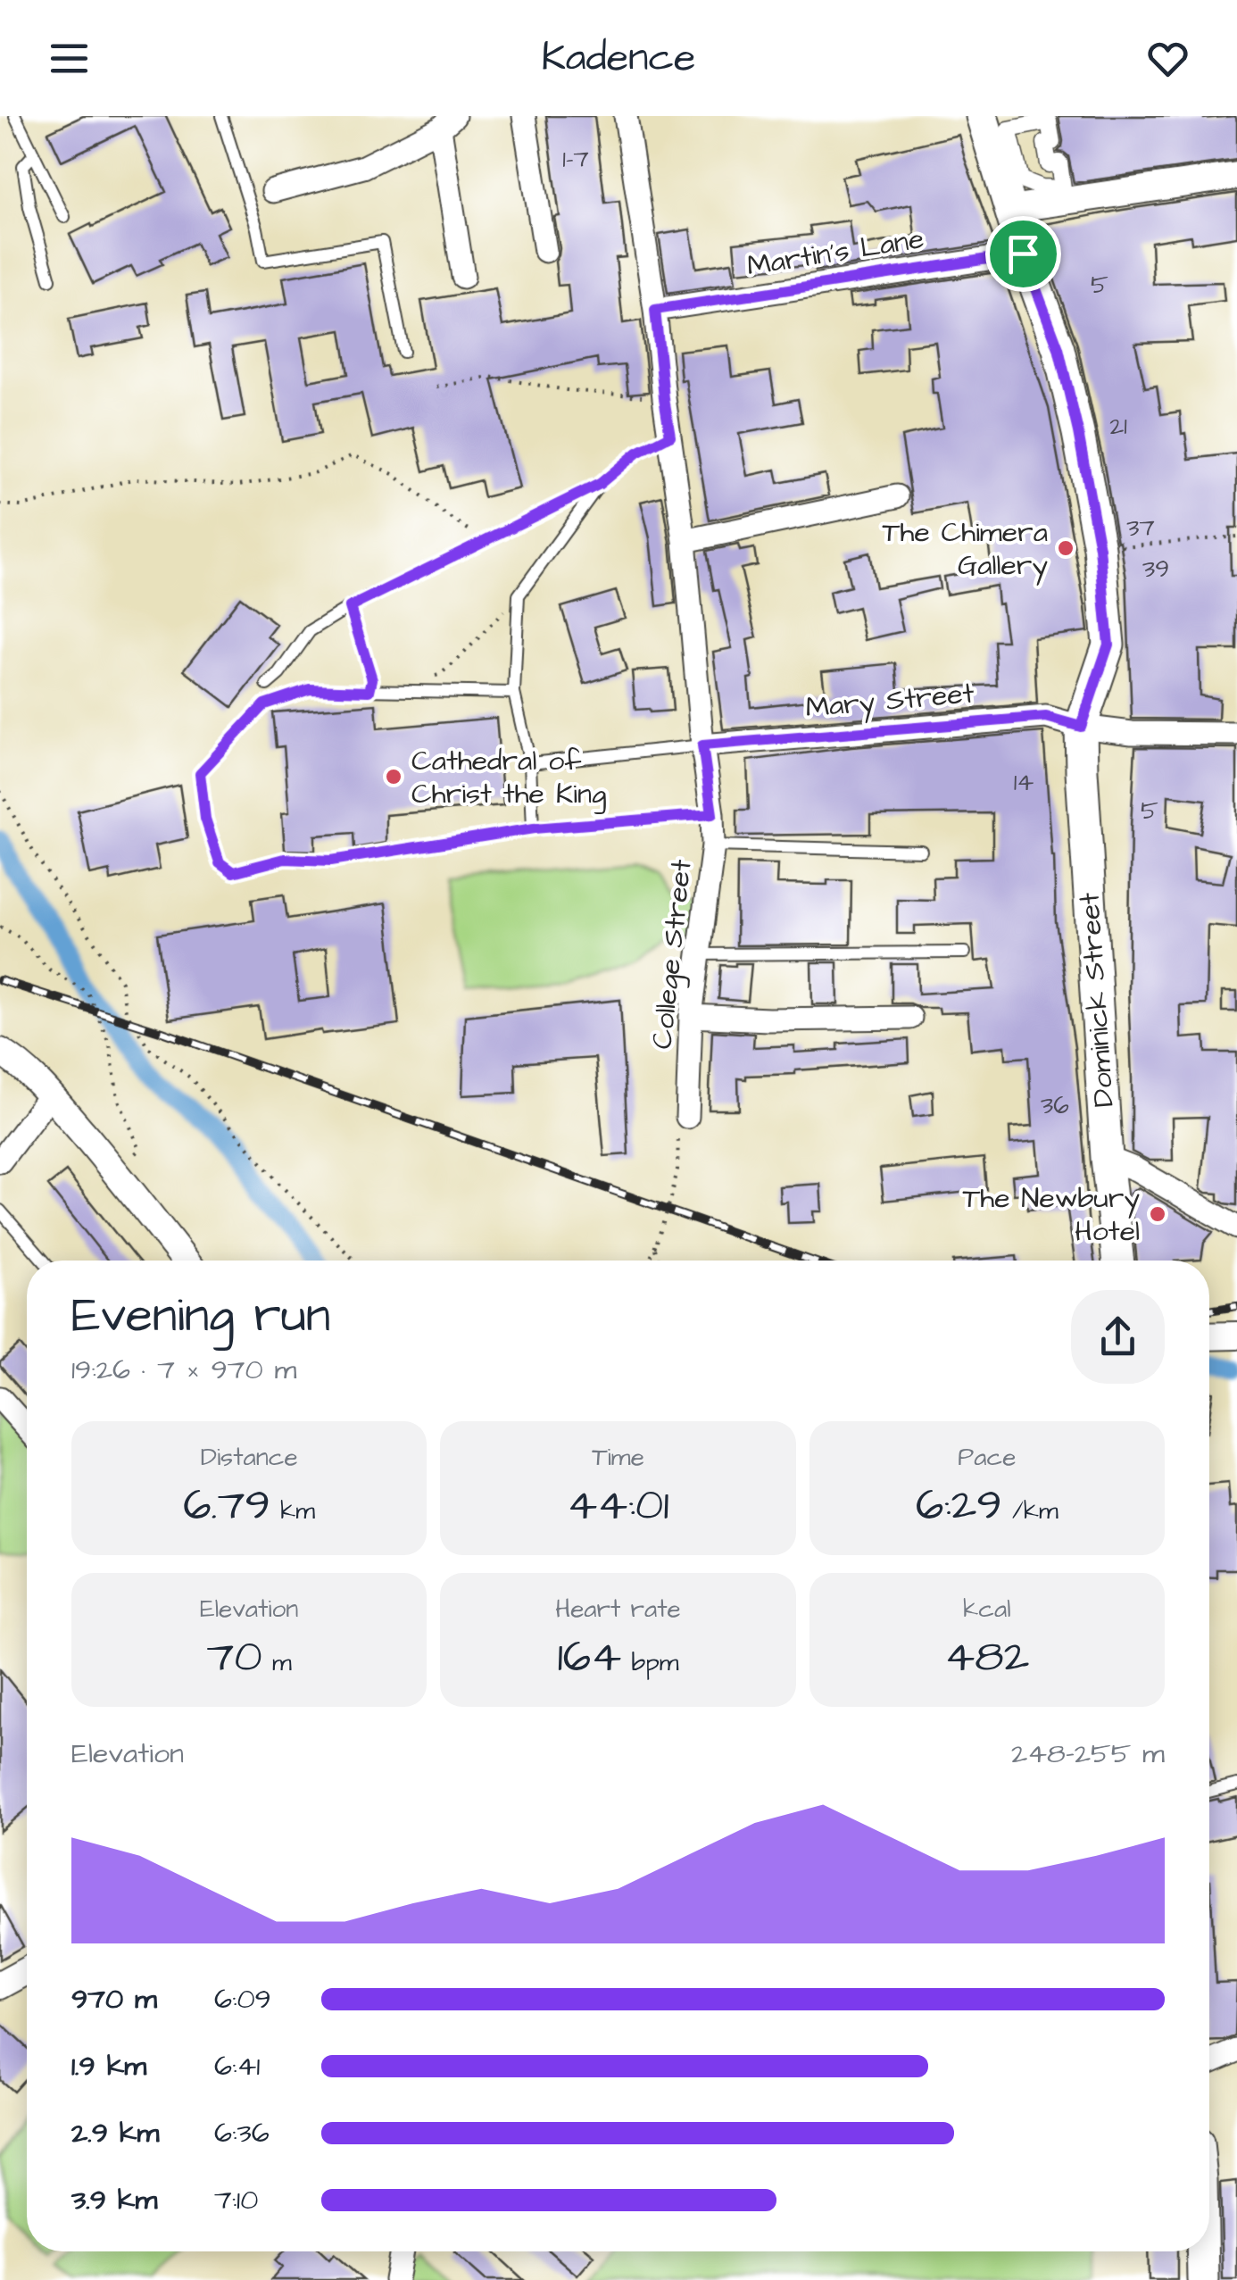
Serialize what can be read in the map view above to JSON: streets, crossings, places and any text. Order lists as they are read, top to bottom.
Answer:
{
  "streets": {
    "main road": ["Dominick Street"],
    "street": ["Martin's Lane", "Mary Street", "College Street"]
  },
  "crossings": [
    ["Martin's Lane", "College Street"],
    ["Mary Street", "College Street"],
    ["Mary Street", "Dominick Street"]
  ],
  "places": ["The Chimera Gallery", "Cathedral of Christ the King", "The Newbury Hotel"],
  "house_numbers": [
    "1-7",
    "5",
    "21",
    "37",
    "39",
    "14",
    "5",
    "36"
  ],
  "page": {
    "header": "Kadence",
    "heading": ["Evening run", "19:26 · 7 × 970 m"],
    "stats": [
      ["Distance", "6.79 km"],
      ["Time", "44:01"],
      ["Pace", "6:29 /km"],
      ["Elevation", "70 m"],
      ["Heart rate", "164 bpm"],
      ["kcal", "482"]
    ],
    "chart": ["Elevation", "248–255 m"],
    "list": [
      {
        "name": "970 m",
        "note": "6:09"
      },
      {
        "name": "1.9 km",
        "note": "6:41"
      },
      {
        "name": "2.9 km",
        "note": "6:36"
      },
      {
        "name": "3.9 km",
        "note": "7:10"
      }
    ]
  }
}
